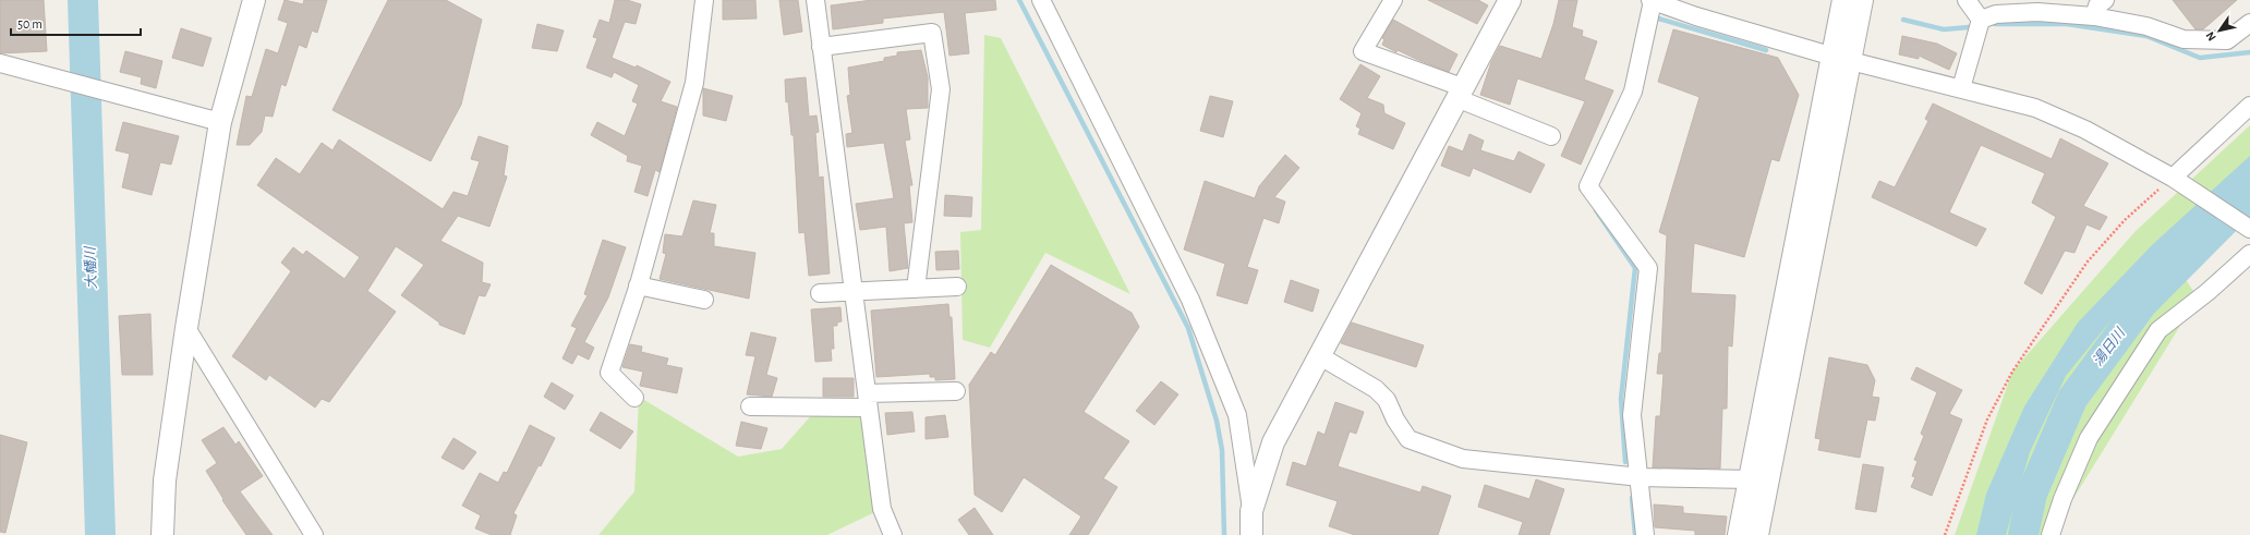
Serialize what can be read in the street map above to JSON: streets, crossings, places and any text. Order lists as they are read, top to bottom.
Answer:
{
  "water": ["大幡川", "湯日川"],
  "scale_bar": "50 m",
  "north": "bottom left"
}
